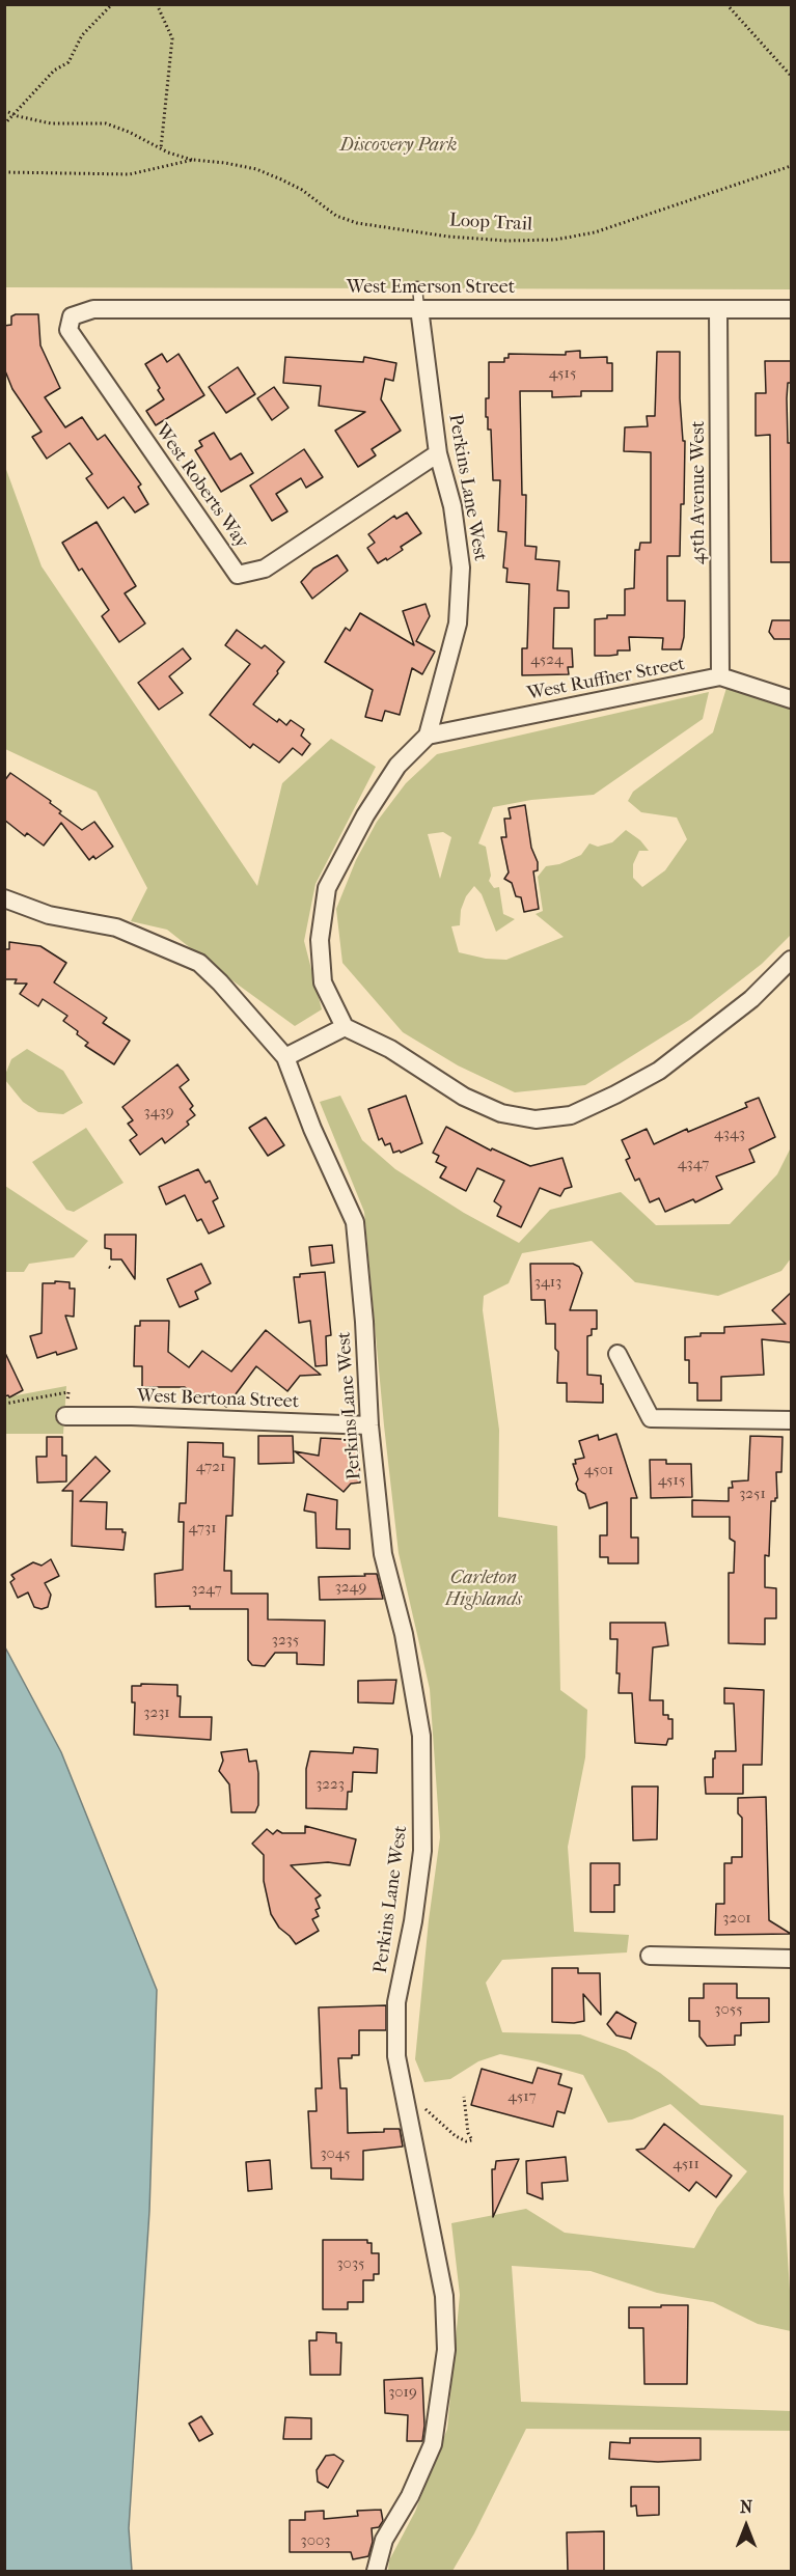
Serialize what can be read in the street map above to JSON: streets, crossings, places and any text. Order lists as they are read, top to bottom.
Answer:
{
  "streets": {
    "street": [
      "West Emerson Street",
      "West Roberts Way",
      "Perkins Lane West",
      "45th Avenue West",
      "West Ruffner Street",
      "West Bertona Street"
    ],
    "path": ["Loop Trail"]
  },
  "crossings": [
    ["West Emerson Street", "West Roberts Way"],
    ["West Emerson Street", "Perkins Lane West"],
    ["West Emerson Street", "45th Avenue West"],
    ["West Roberts Way", "Perkins Lane West"],
    ["Perkins Lane West", "West Ruffner Street"],
    ["Perkins Lane West", "West Bertona Street"],
    ["45th Avenue West", "West Ruffner Street"]
  ],
  "parks": ["Discovery Park", "Carleton Highlands"],
  "house_numbers": [
    "4515",
    "4524",
    "3439",
    "4343",
    "4347",
    "3413",
    "4721",
    "4501",
    "4515",
    "3251",
    "4731",
    "3249",
    "3247",
    "3235",
    "3231",
    "3223",
    "3201",
    "3055",
    "4517",
    "3045",
    "4511",
    "3035",
    "3019",
    "3003"
  ],
  "north": "top"
}
